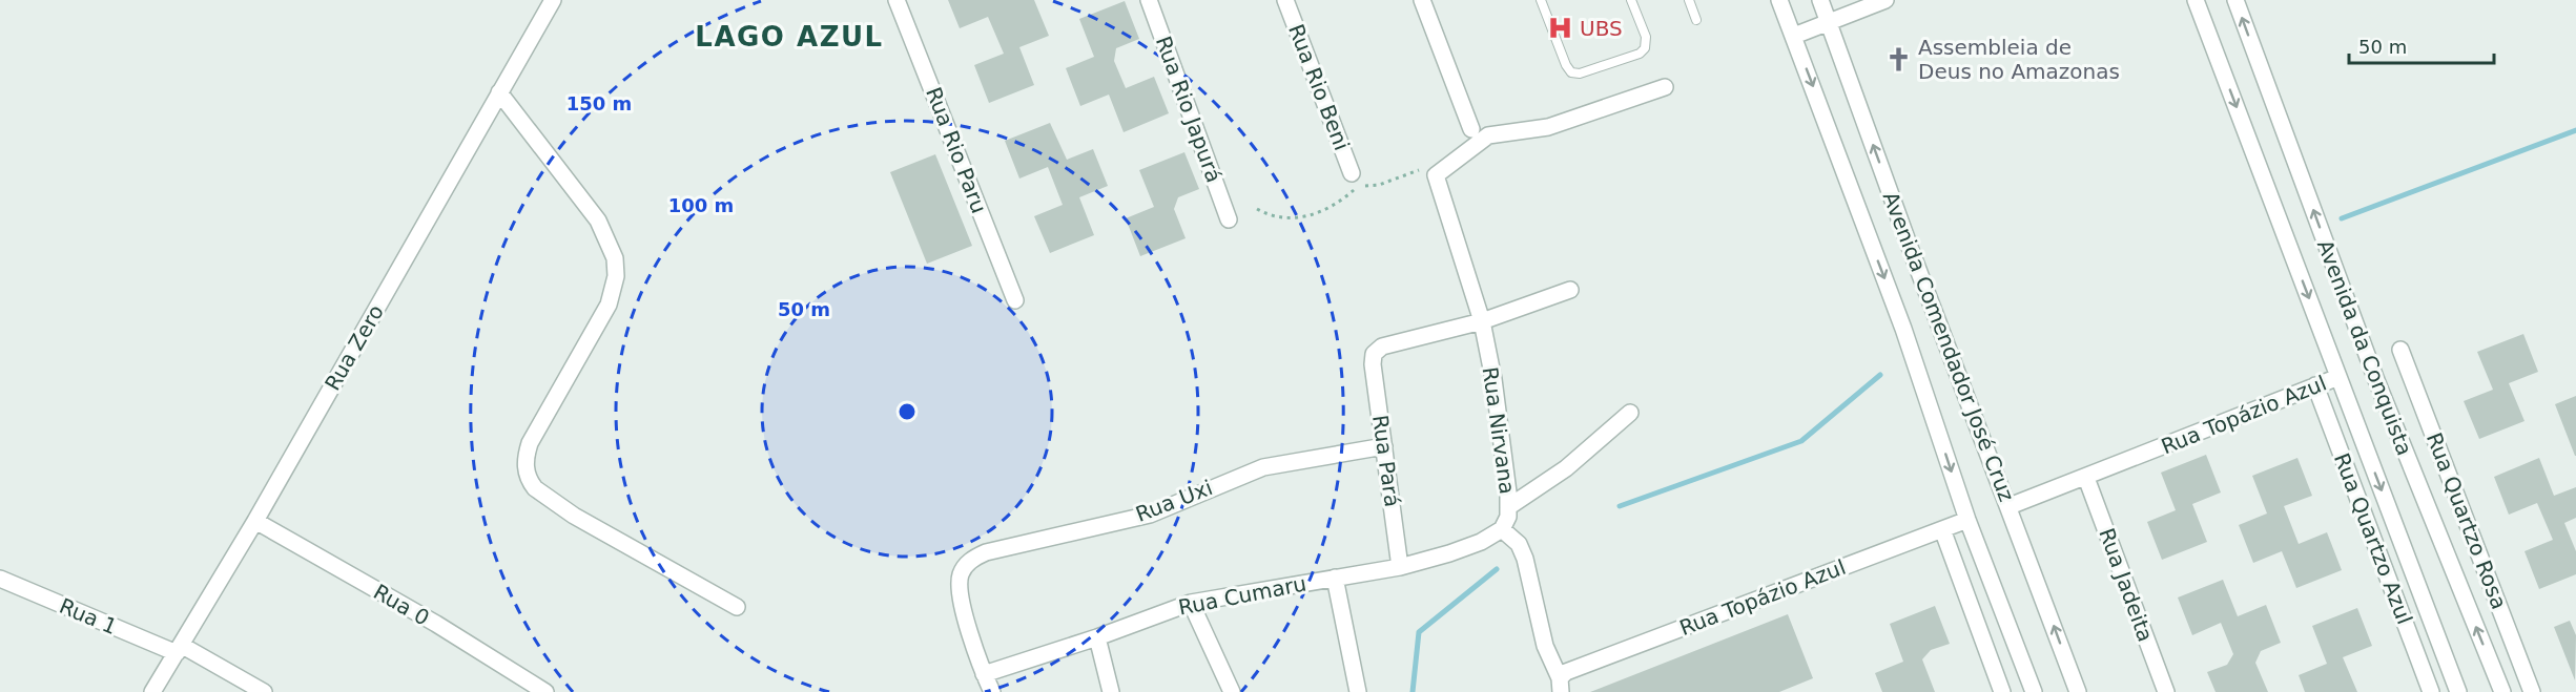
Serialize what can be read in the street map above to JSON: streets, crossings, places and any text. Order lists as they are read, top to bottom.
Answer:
{
  "streets": {
    "street": [
      "Rua Rio Beni",
      "Rua Rio Japurá",
      "Rua Rio Paru",
      "Avenida Comendador José Cruz",
      "Rua Zero",
      "Avenida da Conquista",
      "Rua Topázio Azul",
      "Rua Nirvana",
      "Rua Pará",
      "Rua Uxi",
      "Rua Quartzo Rosa",
      "Rua Quartzo Azul",
      "Rua Jadeita",
      "Rua Cumaru",
      "Rua 0",
      "Rua 1"
    ]
  },
  "crossings": [
    ["Avenida Comendador José Cruz", "Rua Topázio Azul"],
    ["Rua Zero", "Rua 0"],
    ["Rua Zero", "Rua 1"],
    ["Avenida da Conquista", "Rua Topázio Azul"],
    ["Rua Topázio Azul", "Rua Quartzo Azul"],
    ["Rua Topázio Azul", "Rua Jadeita"],
    ["Rua Nirvana", "Rua Pará"],
    ["Rua Nirvana", "Rua Cumaru"],
    ["Rua Pará", "Rua Uxi"],
    ["Rua Pará", "Rua Cumaru"],
    ["Rua Uxi", "Rua Cumaru"]
  ],
  "districts": ["LAGO AZUL"],
  "places": {
    "hospital": ["UBS"],
    "church": ["Assembleia de Deus no Amazonas"]
  },
  "scale_bar": "50 m",
  "rings": ["150 m", "100 m", "50 m"]
}
